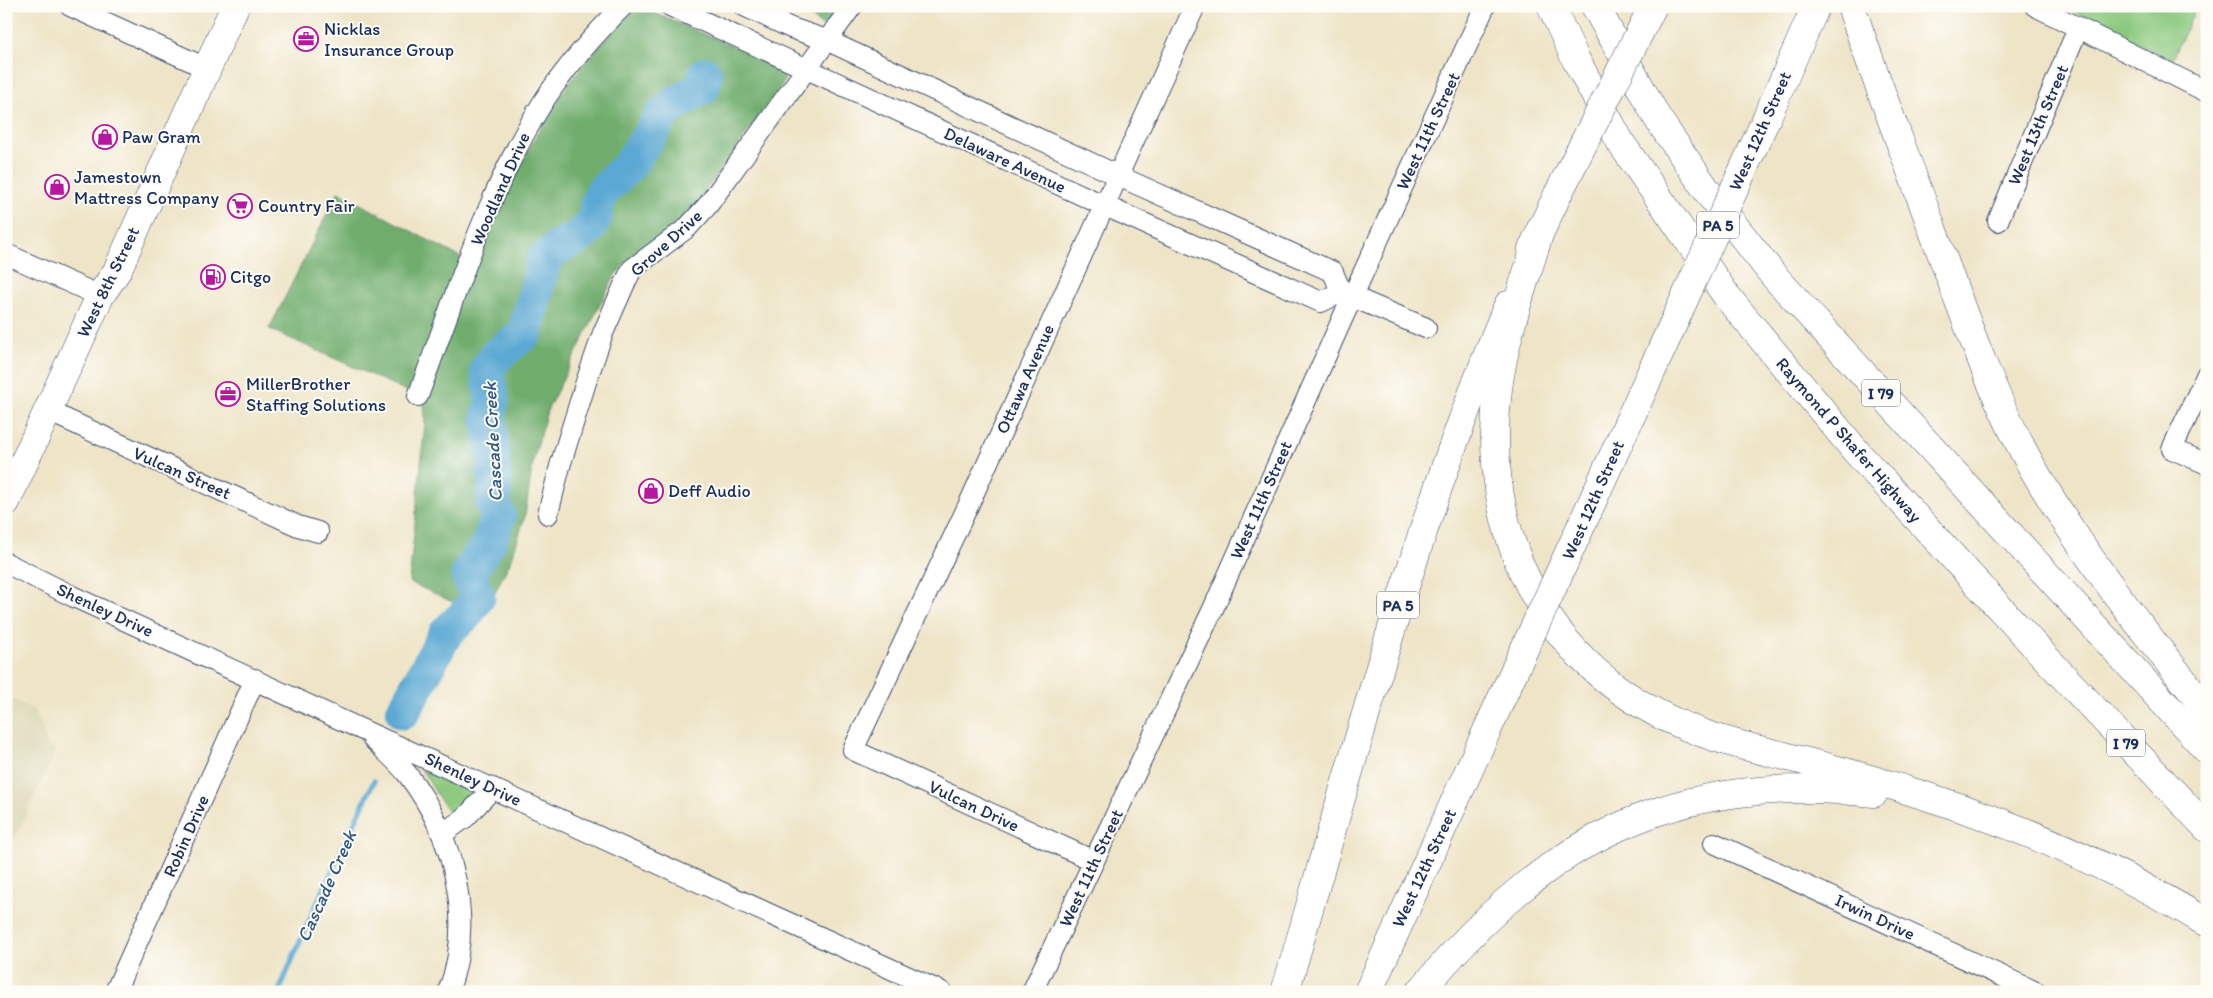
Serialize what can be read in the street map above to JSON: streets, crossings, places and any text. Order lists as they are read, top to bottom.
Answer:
{
  "streets": {
    "main road": [
      "West 12th Street",
      "PA 5",
      "West 8th Street",
      "I 79",
      "Raymond P Shafer Highway"
    ],
    "street": [
      "West 13th Street",
      "West 11th Street",
      "Delaware Avenue",
      "Woodland Drive",
      "Grove Drive",
      "Ottawa Avenue",
      "Vulcan Street",
      "Shenley Drive",
      "Vulcan Drive",
      "Robin Drive",
      "Irwin Drive"
    ]
  },
  "crossings": [
    ["West 11th Street", "Delaware Avenue"],
    ["West 11th Street", "Vulcan Drive"],
    ["Delaware Avenue", "Grove Drive"],
    ["Delaware Avenue", "Ottawa Avenue"],
    ["West 8th Street", "Vulcan Street"],
    ["Ottawa Avenue", "Vulcan Drive"],
    ["Shenley Drive", "Robin Drive"]
  ],
  "water": ["Cascade Creek"],
  "places": {
    "office": ["Nicklas Insurance Group", "MillerBrother Staffing Solutions"],
    "shop": ["Paw Gram", "Jamestown Mattress Company", "Deff Audio"],
    "supermarket": ["Country Fair"],
    "fuel station": ["Citgo"]
  }
}
